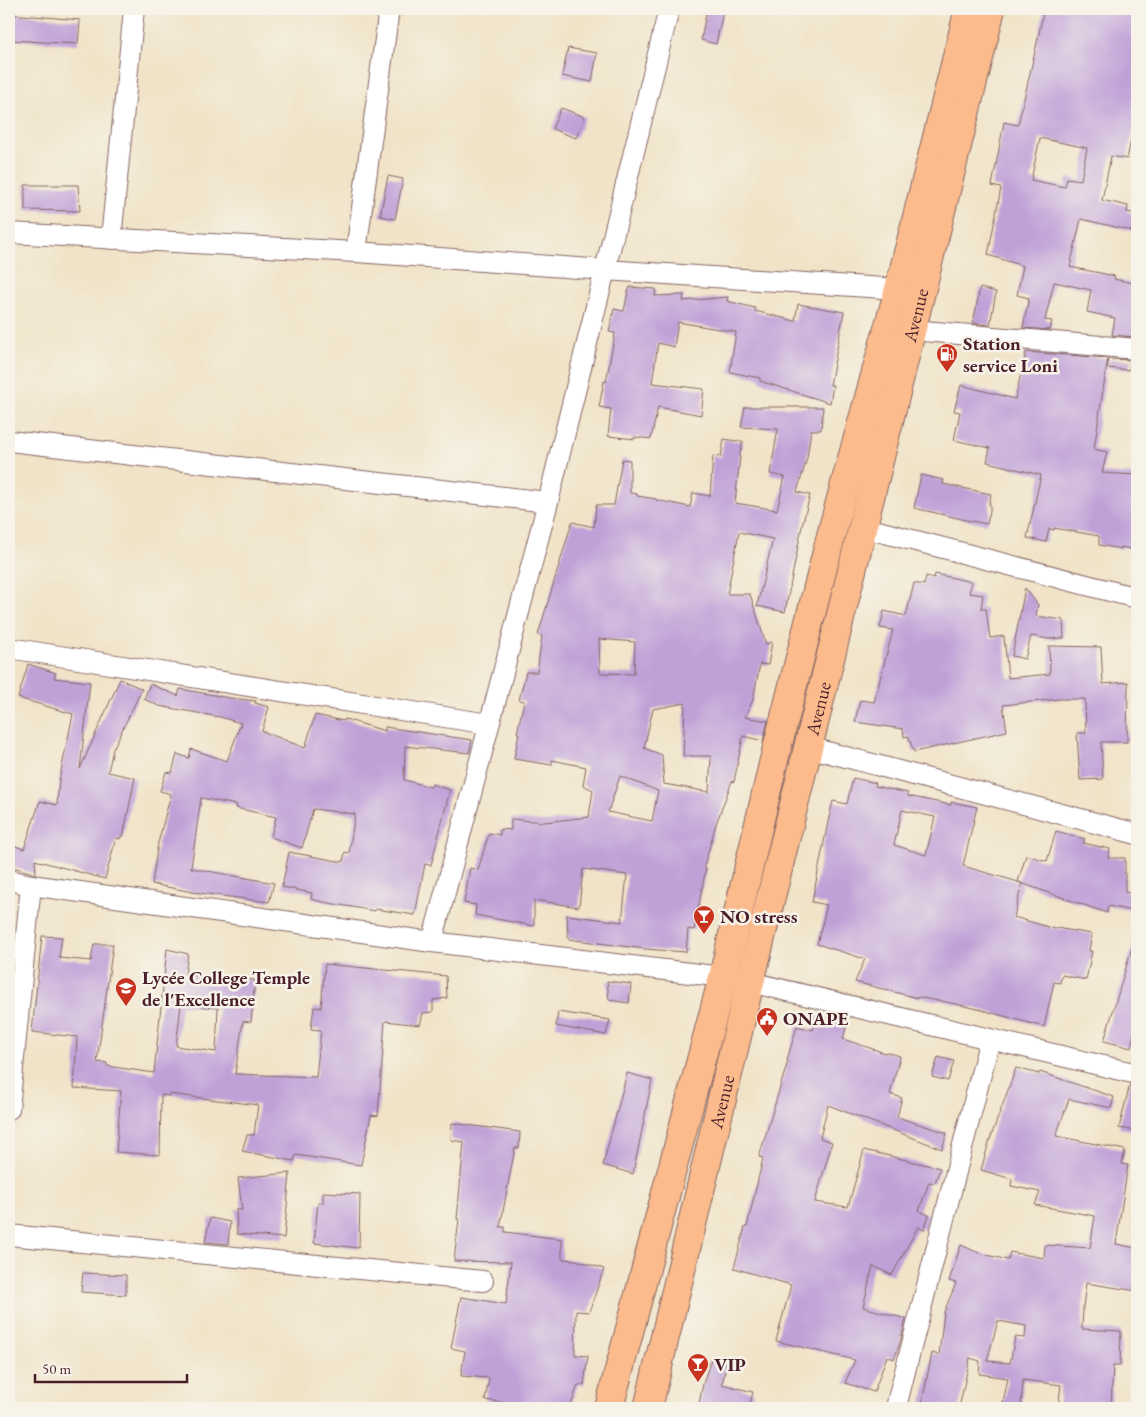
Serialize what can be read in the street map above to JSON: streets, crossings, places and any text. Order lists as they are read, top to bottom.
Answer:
{
  "streets": {
    "highway": ["Avenue"]
  },
  "places": {
    "fuel station": ["Station service Loni"],
    "bar": ["NO stress", "VIP"],
    "school or university": ["Lycée College Temple de l'Excellence"],
    "public building": ["ONAPE"]
  },
  "scale_bar": "50 m"
}
